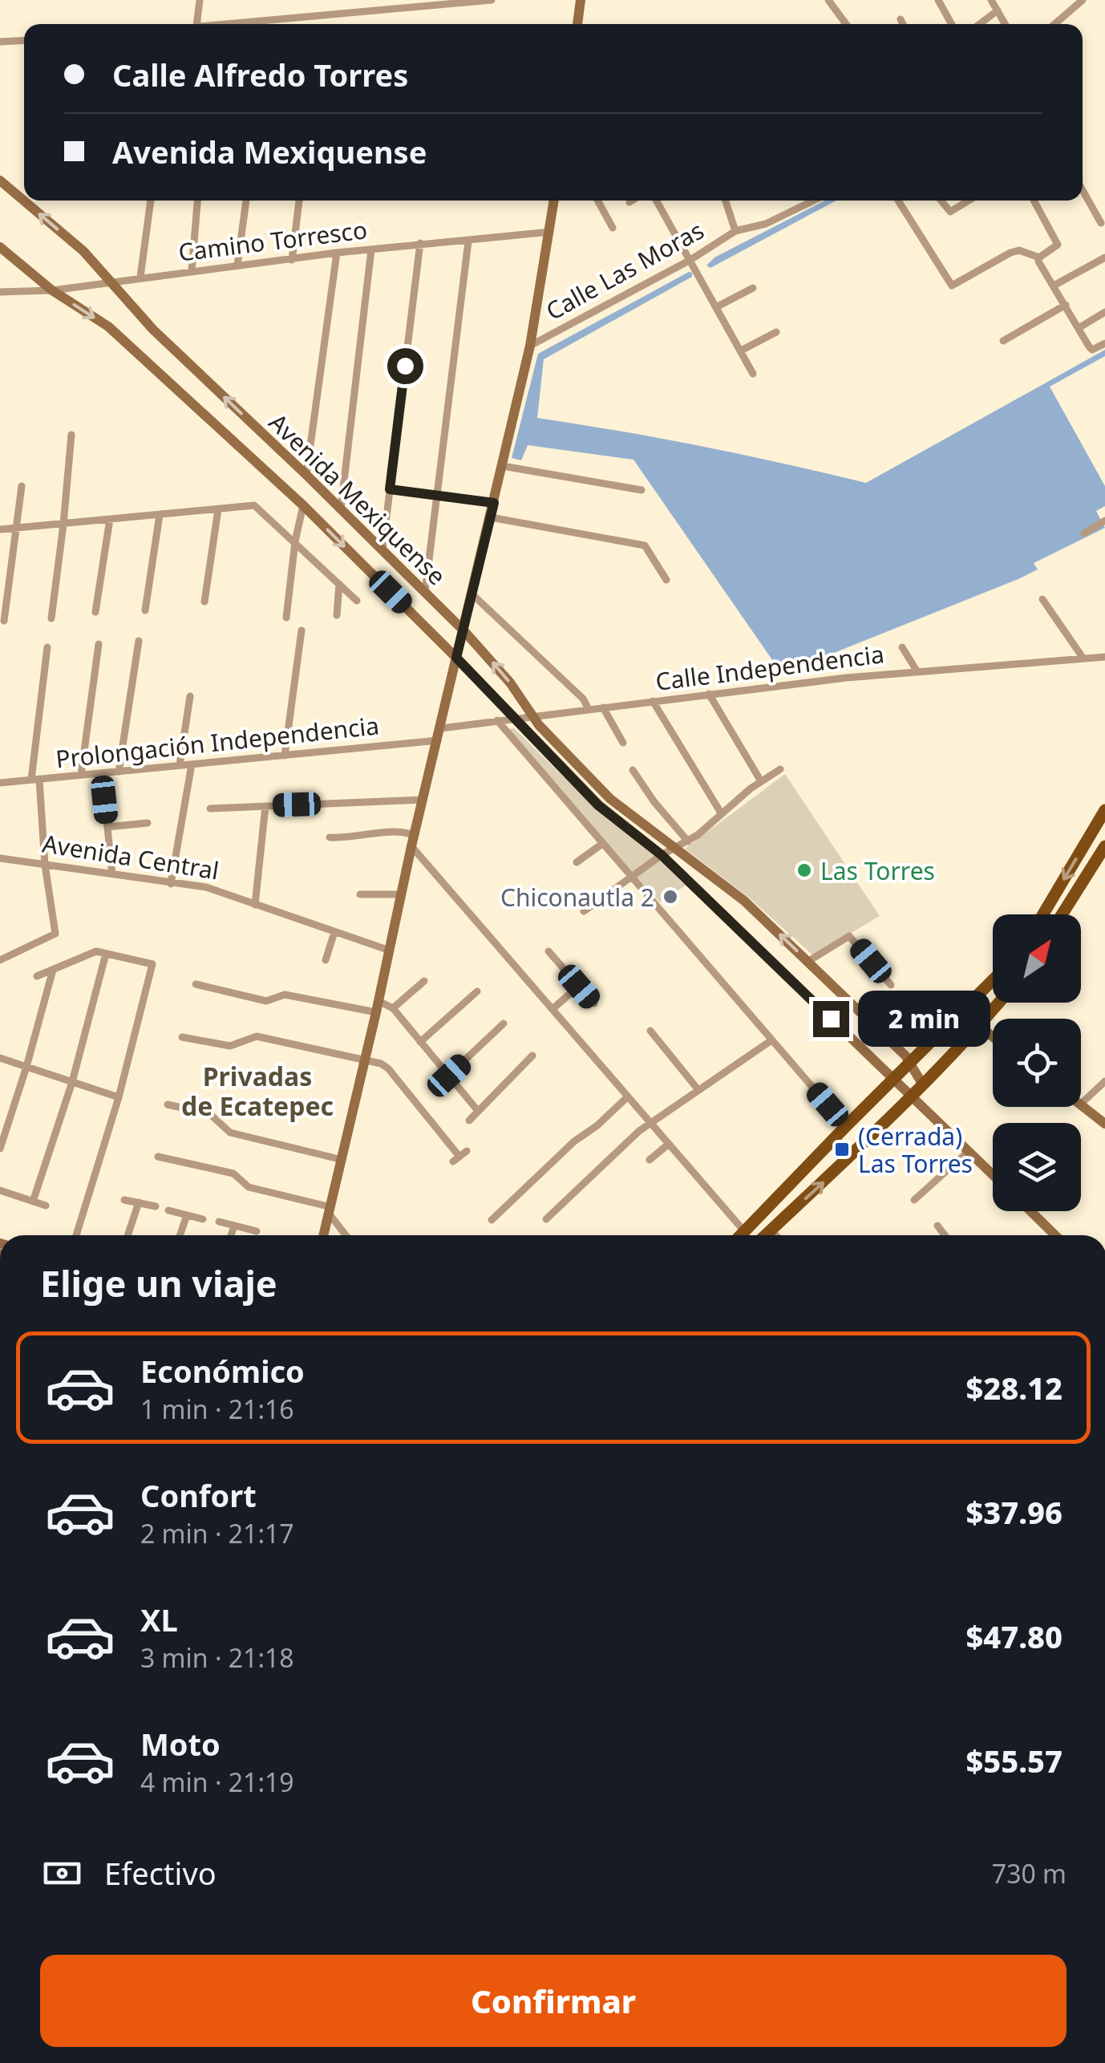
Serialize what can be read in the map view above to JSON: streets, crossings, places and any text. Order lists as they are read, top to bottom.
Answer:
{
  "streets": {
    "main road": ["Avenida Mexiquense"],
    "street": [
      "Camino Torresco",
      "Calle Las Moras",
      "Calle Independencia",
      "Prolongación Independencia",
      "Avenida Central"
    ]
  },
  "crossings": [
    ["Camino Torresco", "Avenida Mexiquense"],
    ["Avenida Mexiquense", "Calle Independencia"]
  ],
  "districts": ["Privadas de Ecatepec"],
  "places": {
    "other": ["Las Torres", "Chiconautla 2"],
    "transit": ["(Cerrada) Las Torres"]
  },
  "north": "top right",
  "page": {
    "banner": ["Calle Alfredo Torres", "Avenida Mexiquense"],
    "bubble": "2 min",
    "heading": "Elige un viaje",
    "list": [
      {
        "name": "Económico",
        "note": "1 min · 21:16",
        "value": "$28.12"
      },
      {
        "name": "Confort",
        "note": "2 min · 21:17",
        "value": "$37.96"
      },
      {
        "name": "XL",
        "note": "3 min · 21:18",
        "value": "$47.80"
      },
      {
        "name": "Moto",
        "note": "4 min · 21:19",
        "value": "$55.57"
      }
    ],
    "pay": ["Efectivo", "730 m"],
    "buttons": "Confirmar"
  }
}
